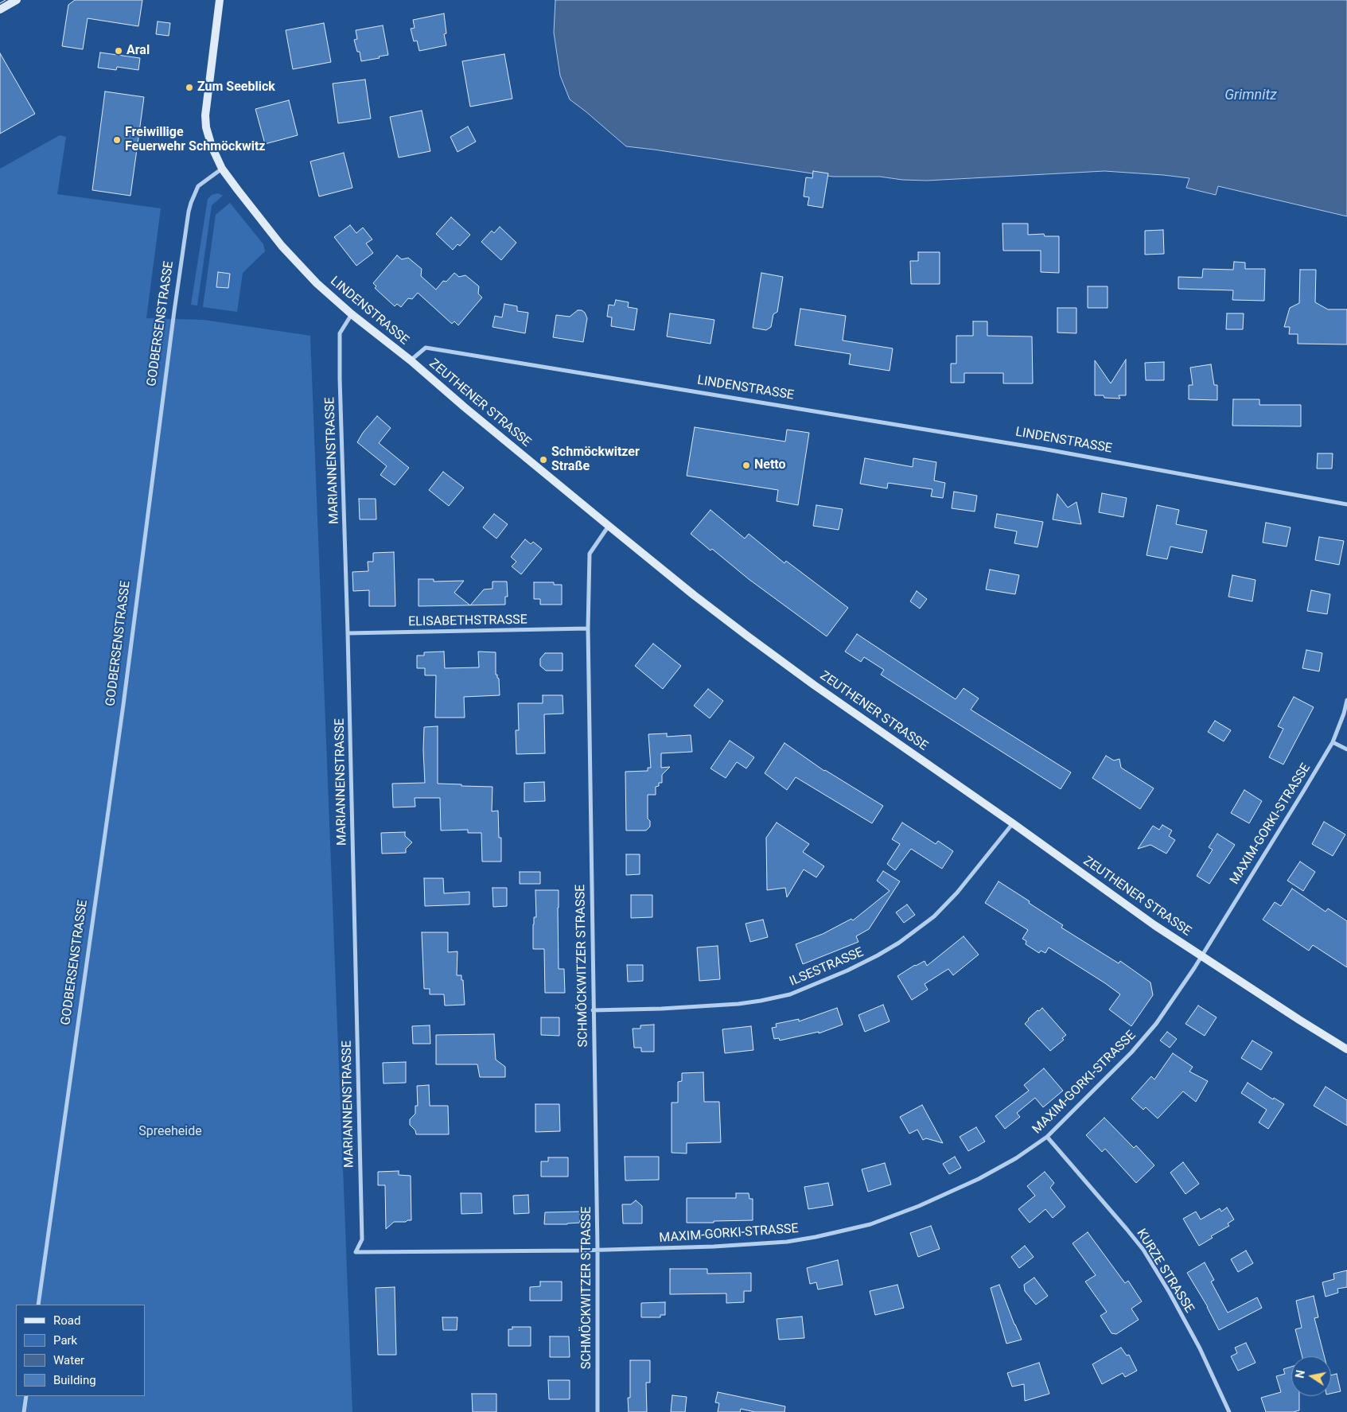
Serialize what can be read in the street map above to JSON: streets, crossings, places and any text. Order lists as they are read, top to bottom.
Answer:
{
  "streets": {
    "main road": ["LINDENSTRASSE", "ZEUTHENER STRASSE"],
    "street": [
      "GODBERSENSTRASSE",
      "MARIANNENSTRASSE",
      "ELISABETHSTRASSE",
      "MAXIM-GORKI-STRASSE",
      "SCHMÖCKWITZER STRASSE",
      "ILSESTRASSE",
      "KURZE STRASSE"
    ]
  },
  "crossings": [
    ["LINDENSTRASSE", "GODBERSENSTRASSE"],
    ["LINDENSTRASSE", "ZEUTHENER STRASSE"],
    ["LINDENSTRASSE", "MARIANNENSTRASSE"],
    ["ZEUTHENER STRASSE", "MAXIM-GORKI-STRASSE"],
    ["ZEUTHENER STRASSE", "SCHMÖCKWITZER STRASSE"],
    ["ZEUTHENER STRASSE", "ILSESTRASSE"],
    ["MARIANNENSTRASSE", "ELISABETHSTRASSE"],
    ["MARIANNENSTRASSE", "MAXIM-GORKI-STRASSE"],
    ["ELISABETHSTRASSE", "SCHMÖCKWITZER STRASSE"],
    ["MAXIM-GORKI-STRASSE", "SCHMÖCKWITZER STRASSE"],
    ["MAXIM-GORKI-STRASSE", "KURZE STRASSE"],
    ["SCHMÖCKWITZER STRASSE", "ILSESTRASSE"]
  ],
  "water": ["Grimnitz"],
  "parks": ["Spreeheide"],
  "places": [
    "Aral",
    "Zum Seeblick",
    "Freiwillige Feuerwehr Schmöckwitz",
    "Schmöckwitzer Straße",
    "Netto"
  ],
  "legend": [
    "Road",
    "Park",
    "Water",
    "Building"
  ],
  "north": "left"
}
